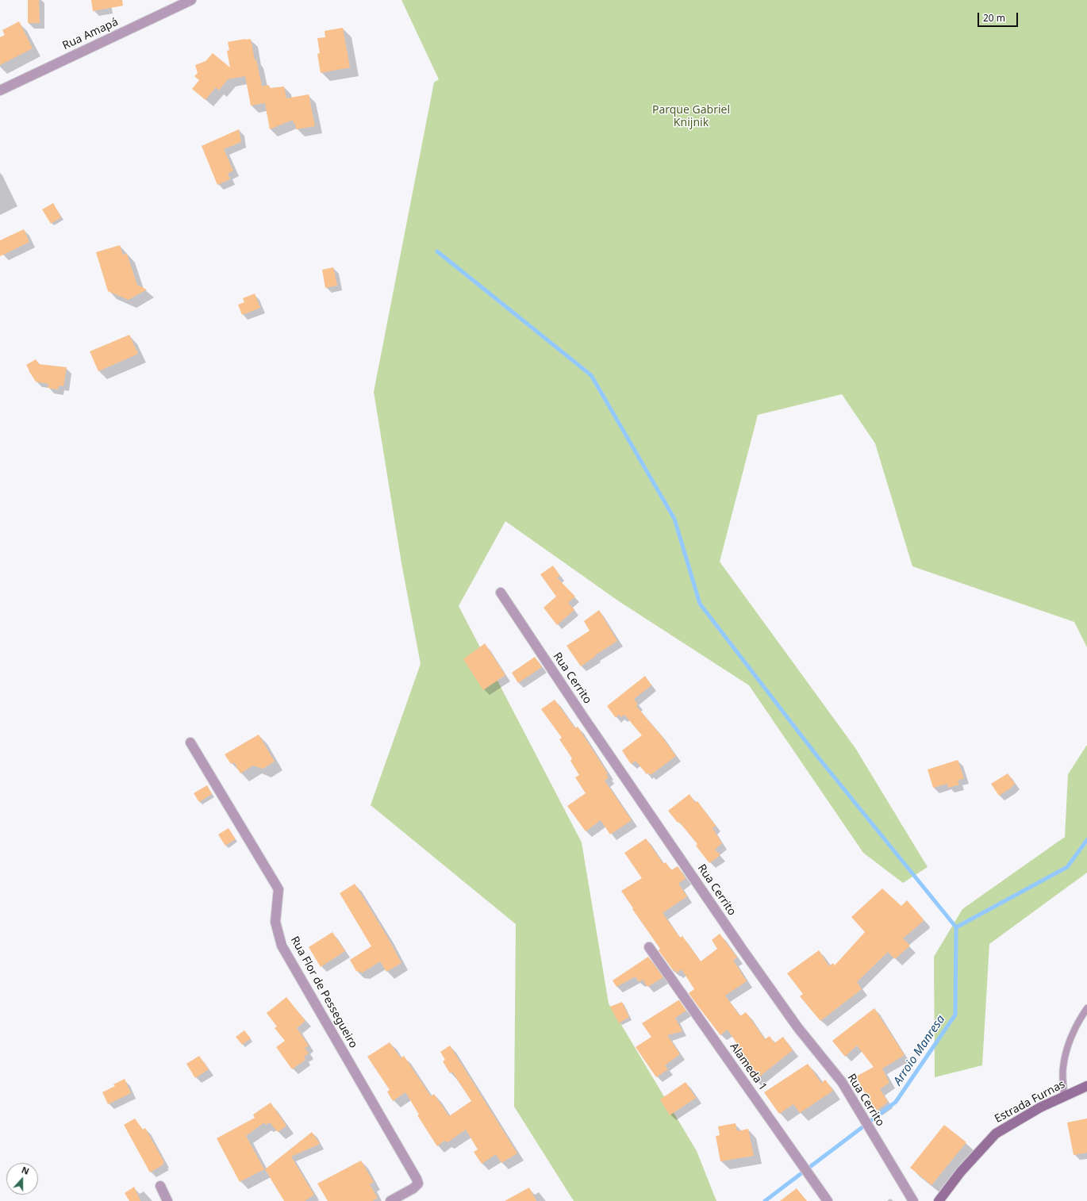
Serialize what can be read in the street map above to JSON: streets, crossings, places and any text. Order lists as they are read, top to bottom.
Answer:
{
  "streets": {
    "street": [
      "Rua Amapá",
      "Rua Cerrito",
      "Rua Flor de Pessegueiro",
      "Alameda 1",
      "Estrada Furnas"
    ]
  },
  "water": ["Arroio Manresa"],
  "parks": ["Parque Gabriel Knijnik"],
  "scale_bar": "20 m",
  "north": "top"
}
